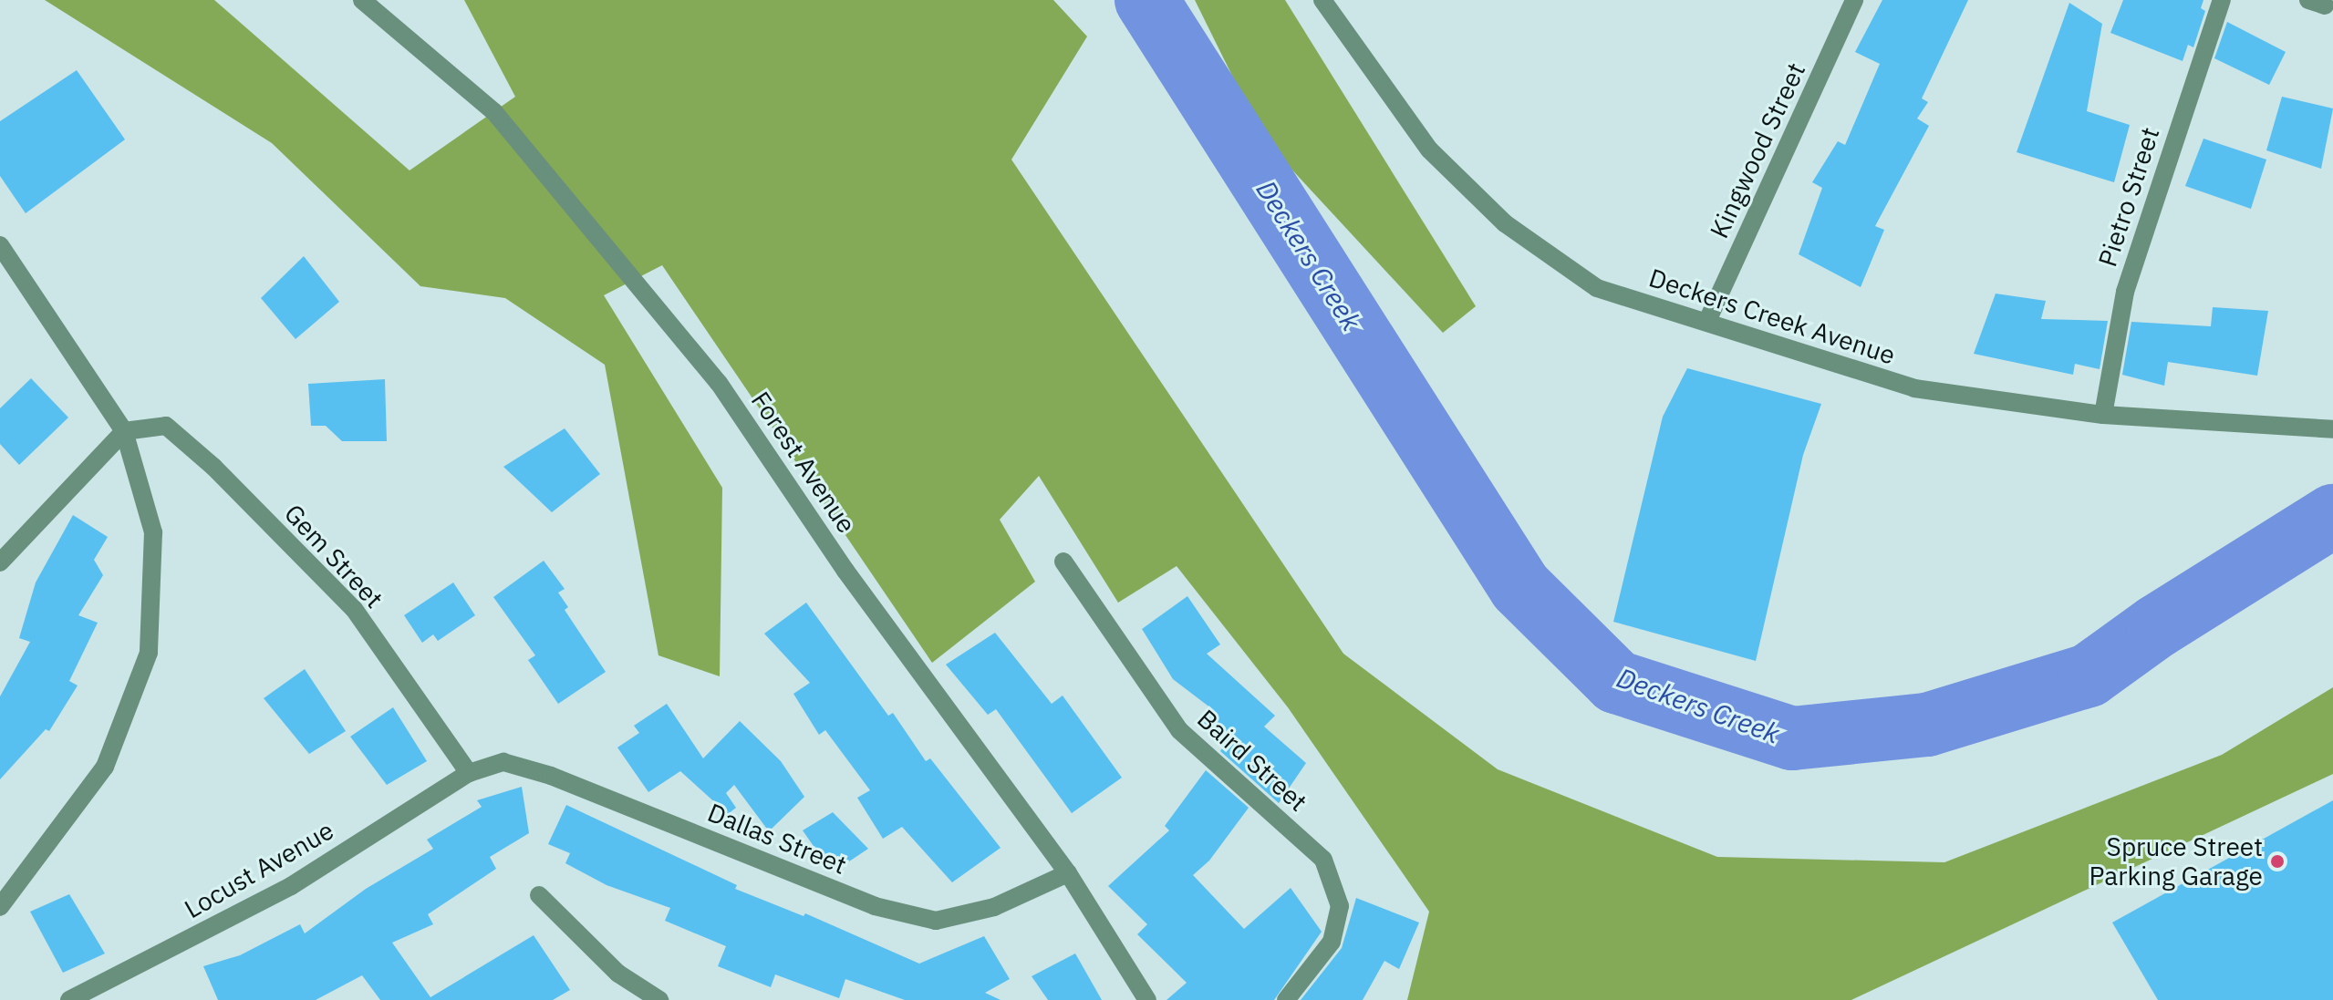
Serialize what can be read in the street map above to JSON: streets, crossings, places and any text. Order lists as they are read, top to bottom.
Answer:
{
  "streets": {
    "street": [
      "Kingwood Street",
      "Pietro Street",
      "Deckers Creek Avenue",
      "Forest Avenue",
      "Gem Street",
      "Baird Street",
      "Dallas Street",
      "Locust Avenue"
    ]
  },
  "crossings": [
    ["Kingwood Street", "Deckers Creek Avenue"],
    ["Pietro Street", "Deckers Creek Avenue"],
    ["Forest Avenue", "Dallas Street"],
    ["Gem Street", "Dallas Street"],
    ["Gem Street", "Locust Avenue"],
    ["Dallas Street", "Locust Avenue"]
  ],
  "water": ["Deckers Creek"],
  "places": ["Spruce Street Parking Garage"]
}
